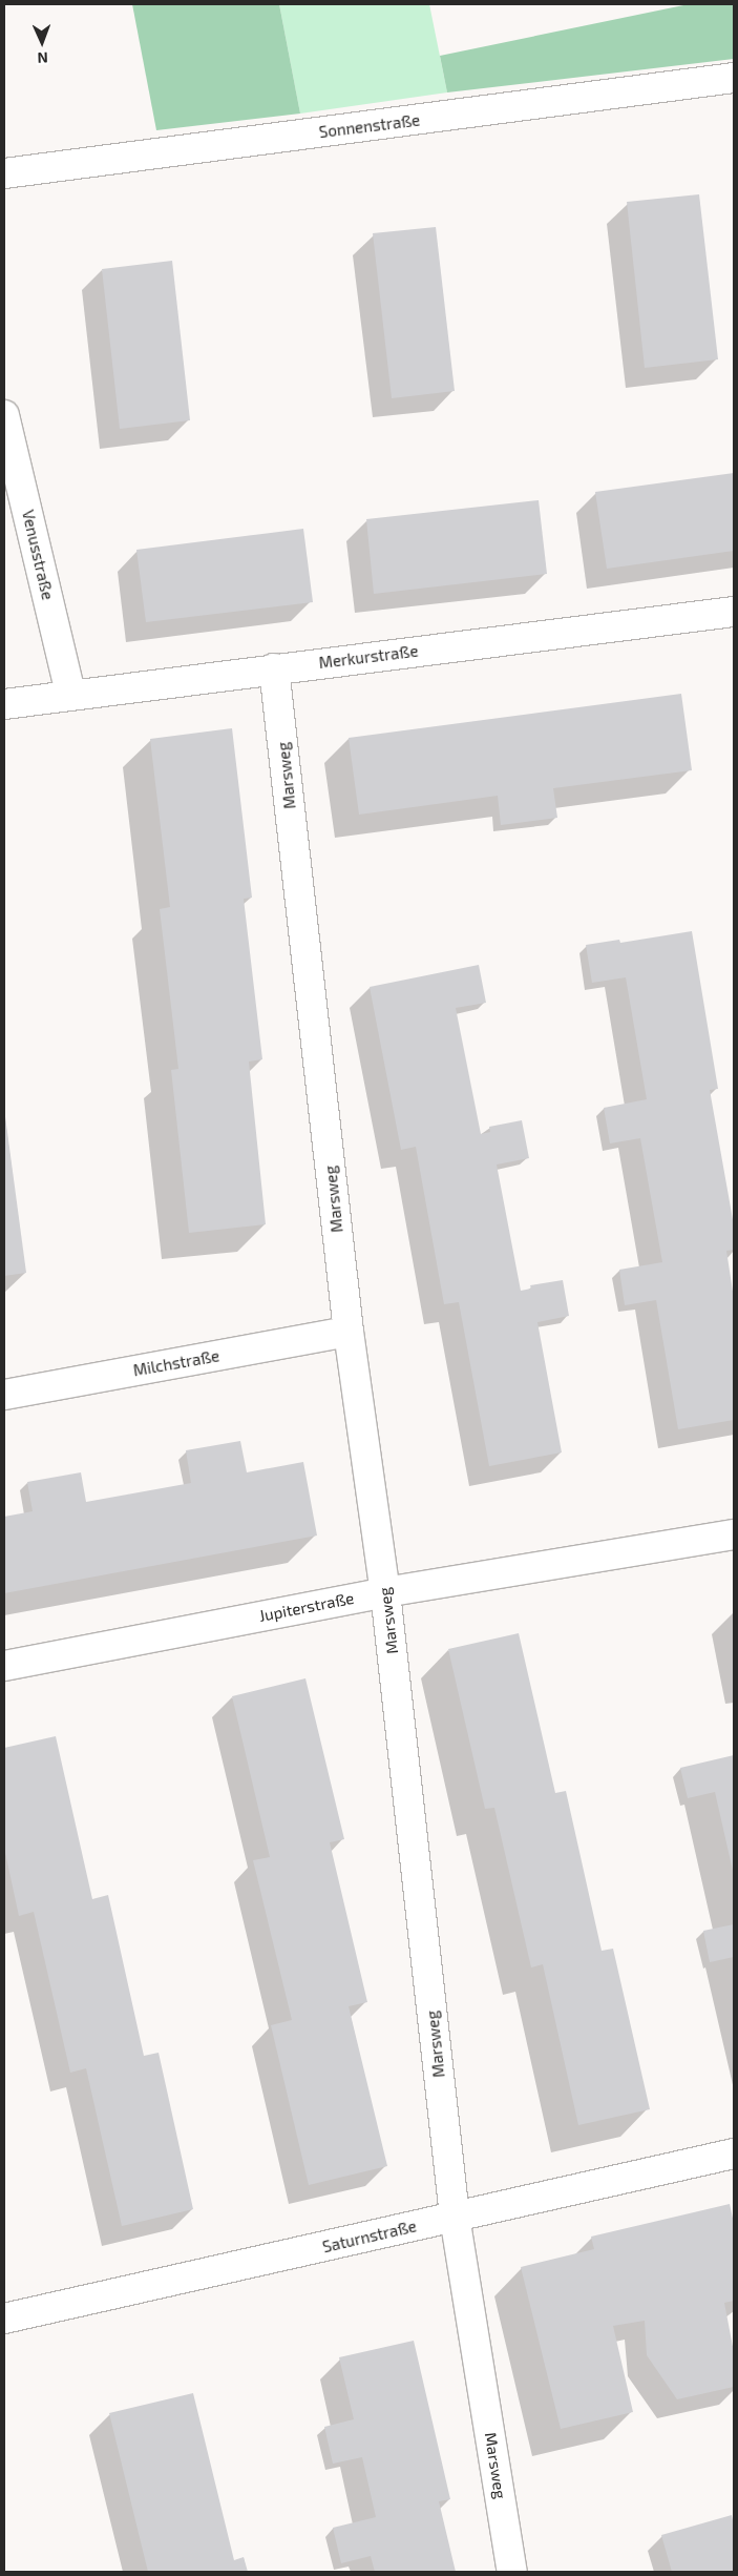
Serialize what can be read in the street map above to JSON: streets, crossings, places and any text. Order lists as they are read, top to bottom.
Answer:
{
  "streets": {
    "street": [
      "Sonnenstraße",
      "Venusstraße",
      "Merkurstraße",
      "Marsweg",
      "Milchstraße",
      "Jupiterstraße",
      "Saturnstraße"
    ]
  },
  "crossings": [
    ["Venusstraße", "Merkurstraße"],
    ["Merkurstraße", "Marsweg"],
    ["Marsweg", "Milchstraße"],
    ["Marsweg", "Jupiterstraße"],
    ["Marsweg", "Saturnstraße"]
  ],
  "north": "bottom"
}
